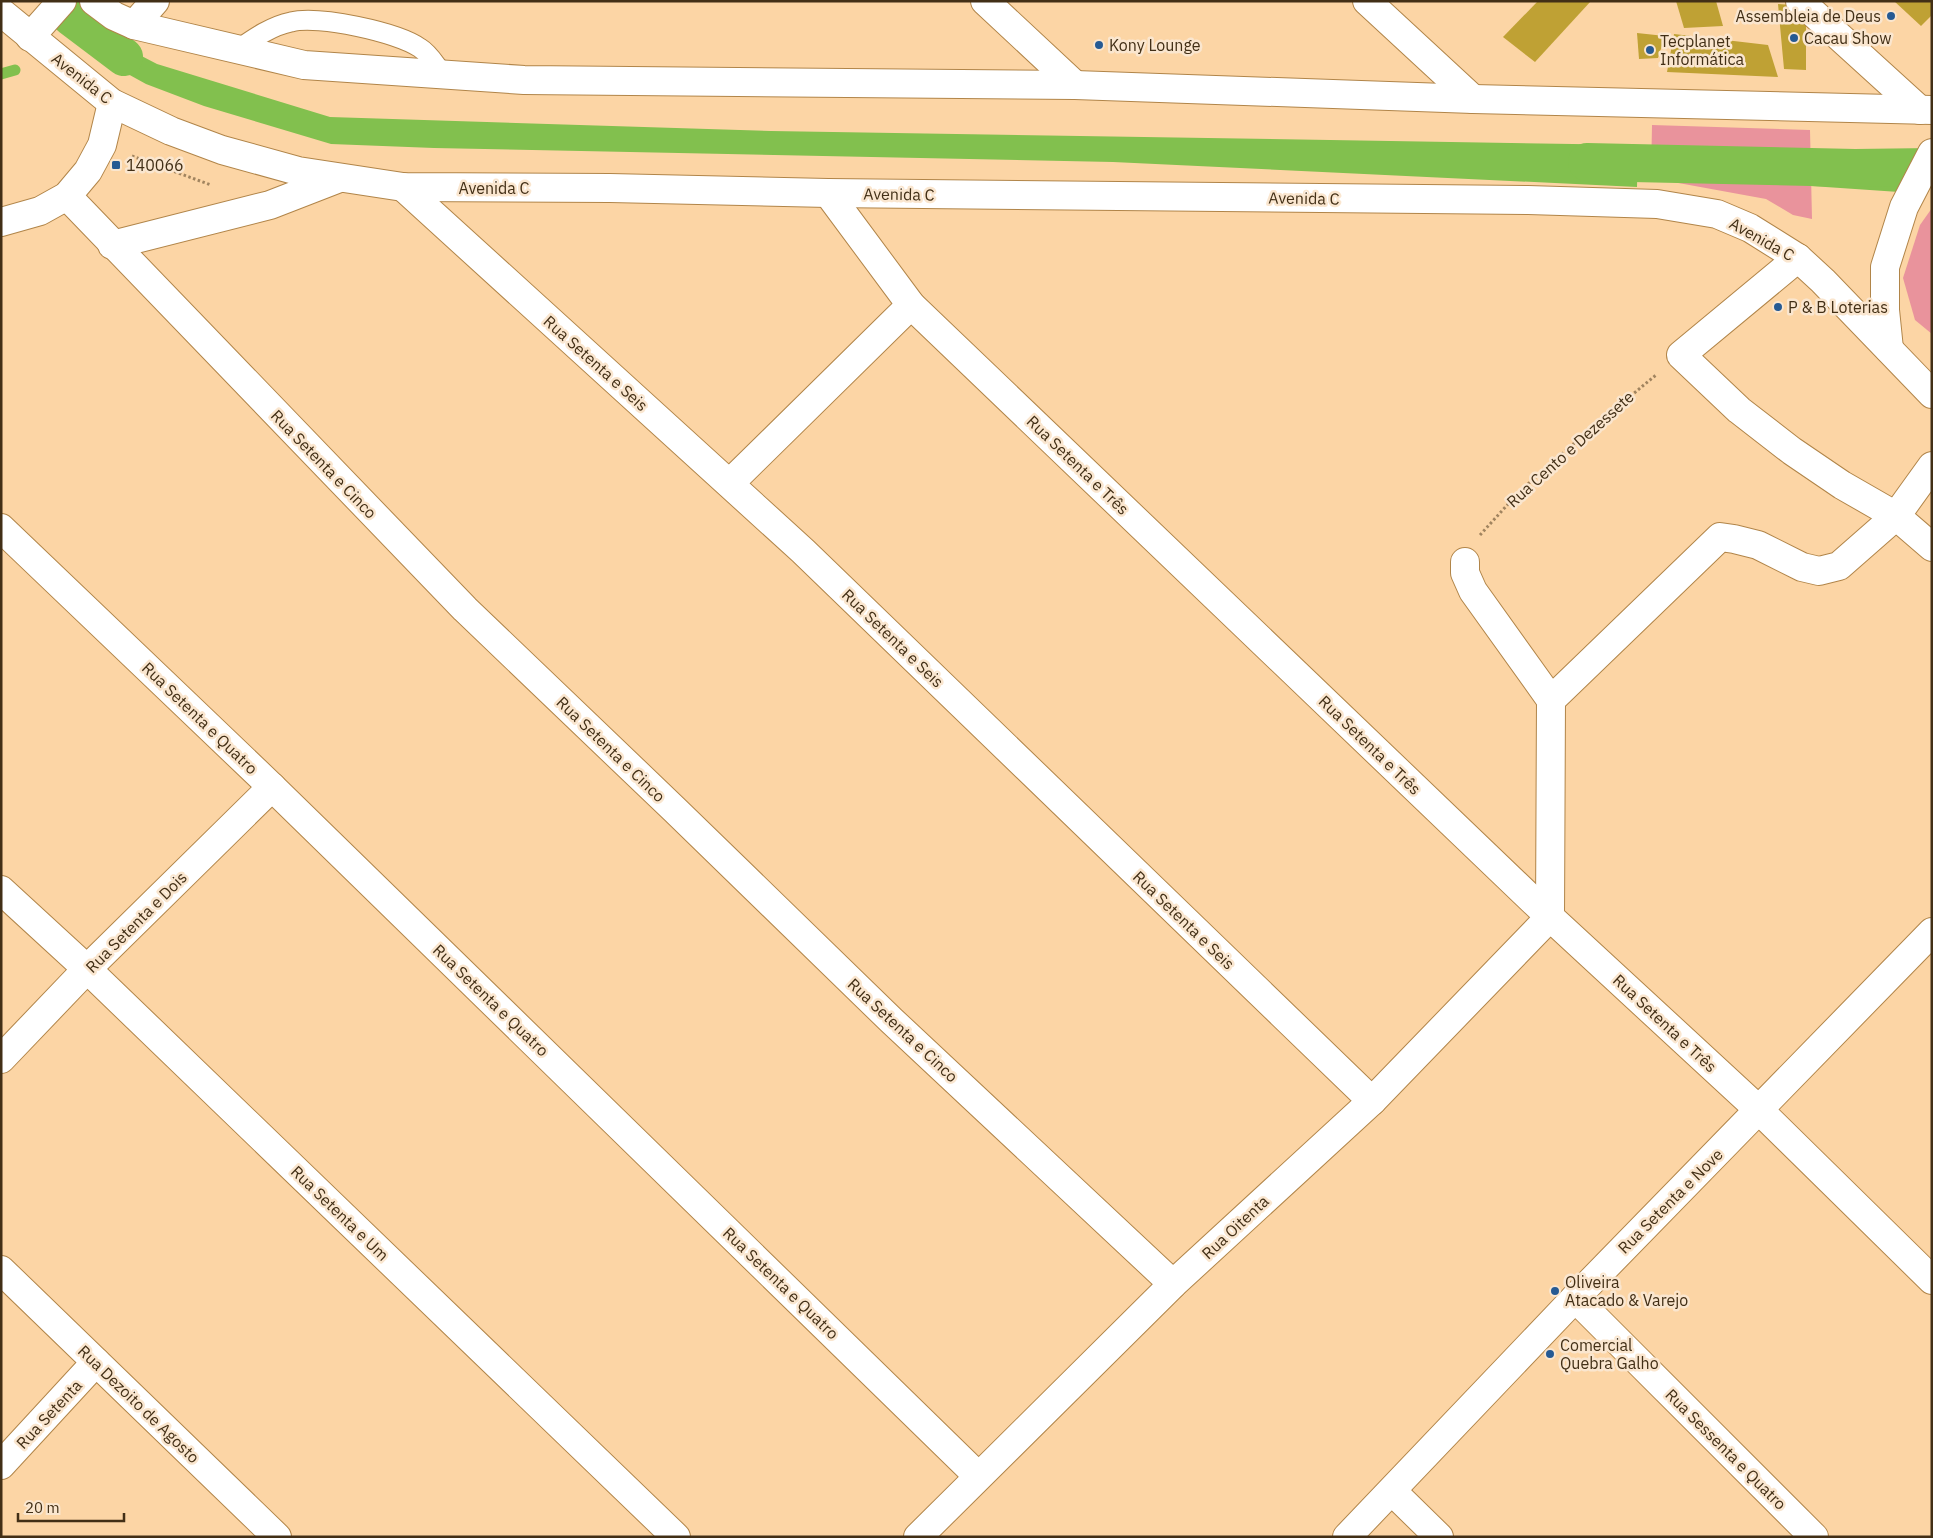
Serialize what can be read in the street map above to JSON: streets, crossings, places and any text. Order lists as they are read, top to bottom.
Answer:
{
  "streets": {
    "street": [
      "Avenida C",
      "Rua Setenta e Seis",
      "Rua Setenta e Cinco",
      "Rua Setenta e Três",
      "Rua Setenta e Quatro",
      "Rua Setenta e Dois",
      "Rua Setenta e Nove",
      "Rua Setenta e Um",
      "Rua Oitenta",
      "Rua Dezoito de Agosto",
      "Rua Setenta",
      "Rua Sessenta e Quatro"
    ],
    "path": ["Rua Cento e Dezessete"]
  },
  "crossings": [
    ["Avenida C", "Rua Setenta e Seis"],
    ["Avenida C", "Rua Setenta e Três"],
    ["Rua Setenta e Seis", "Rua Oitenta"],
    ["Rua Setenta e Cinco", "Rua Oitenta"],
    ["Rua Setenta e Três", "Rua Setenta e Nove"],
    ["Rua Setenta e Três", "Rua Oitenta"],
    ["Rua Setenta e Quatro", "Rua Setenta e Dois"],
    ["Rua Setenta e Quatro", "Rua Oitenta"],
    ["Rua Setenta e Dois", "Rua Setenta e Um"],
    ["Rua Setenta e Nove", "Rua Sessenta e Quatro"],
    ["Rua Dezoito de Agosto", "Rua Setenta"]
  ],
  "places": {
    "other": [
      "Assembleia de Deus",
      "Cacau Show",
      "Kony Lounge",
      "Tecplanet Informática",
      "P & B Loterias",
      "Oliveira Atacado & Varejo",
      "Comercial Quebra Galho"
    ],
    "transit": ["140066"]
  },
  "scale_bar": "20 m"
}
